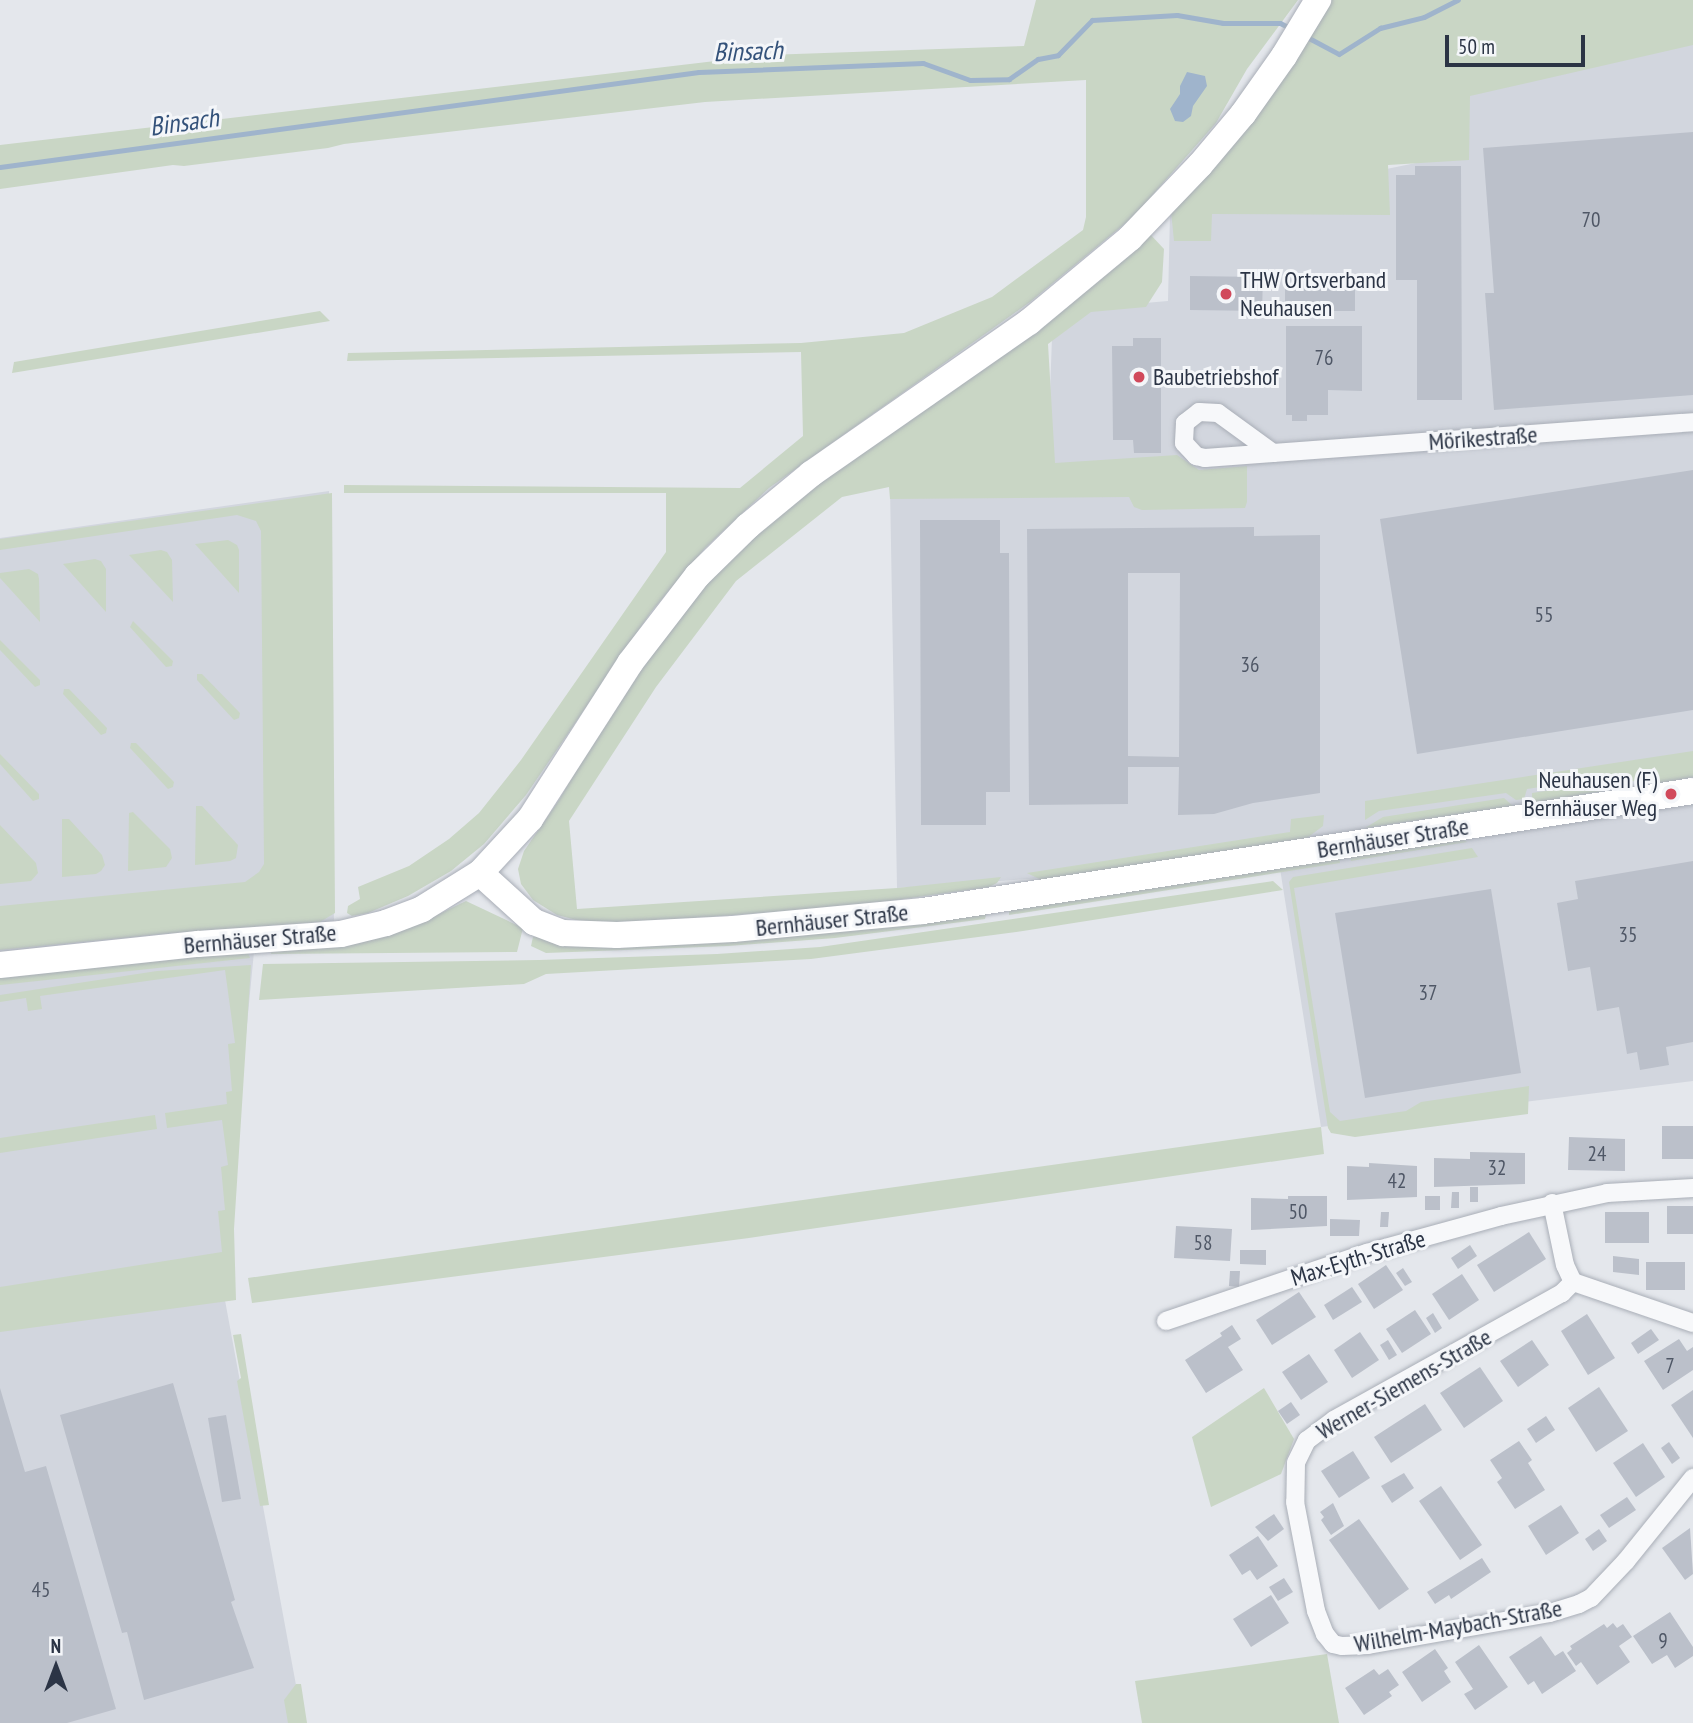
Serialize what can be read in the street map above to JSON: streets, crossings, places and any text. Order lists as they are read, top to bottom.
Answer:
{
  "streets": {
    "main road": ["Bernhäuser Straße"],
    "street": [
      "Mörikestraße",
      "Max-Eyth-Straße",
      "Werner-Siemens-Straße",
      "Wilhelm-Maybach-Straße"
    ]
  },
  "crossings": [
    ["Werner-Siemens-Straße", "Wilhelm-Maybach-Straße"]
  ],
  "water": ["Binsach"],
  "places": ["THW Ortsverband Neuhausen", "Baubetriebshof", "Neuhausen (F) Bernhäuser Weg"],
  "house_numbers": [
    "70",
    "76",
    "55",
    "36",
    "35",
    "37",
    "24",
    "32",
    "42",
    "50",
    "58",
    "7",
    "45",
    "9"
  ],
  "scale_bar": "50 m",
  "north": "top"
}
